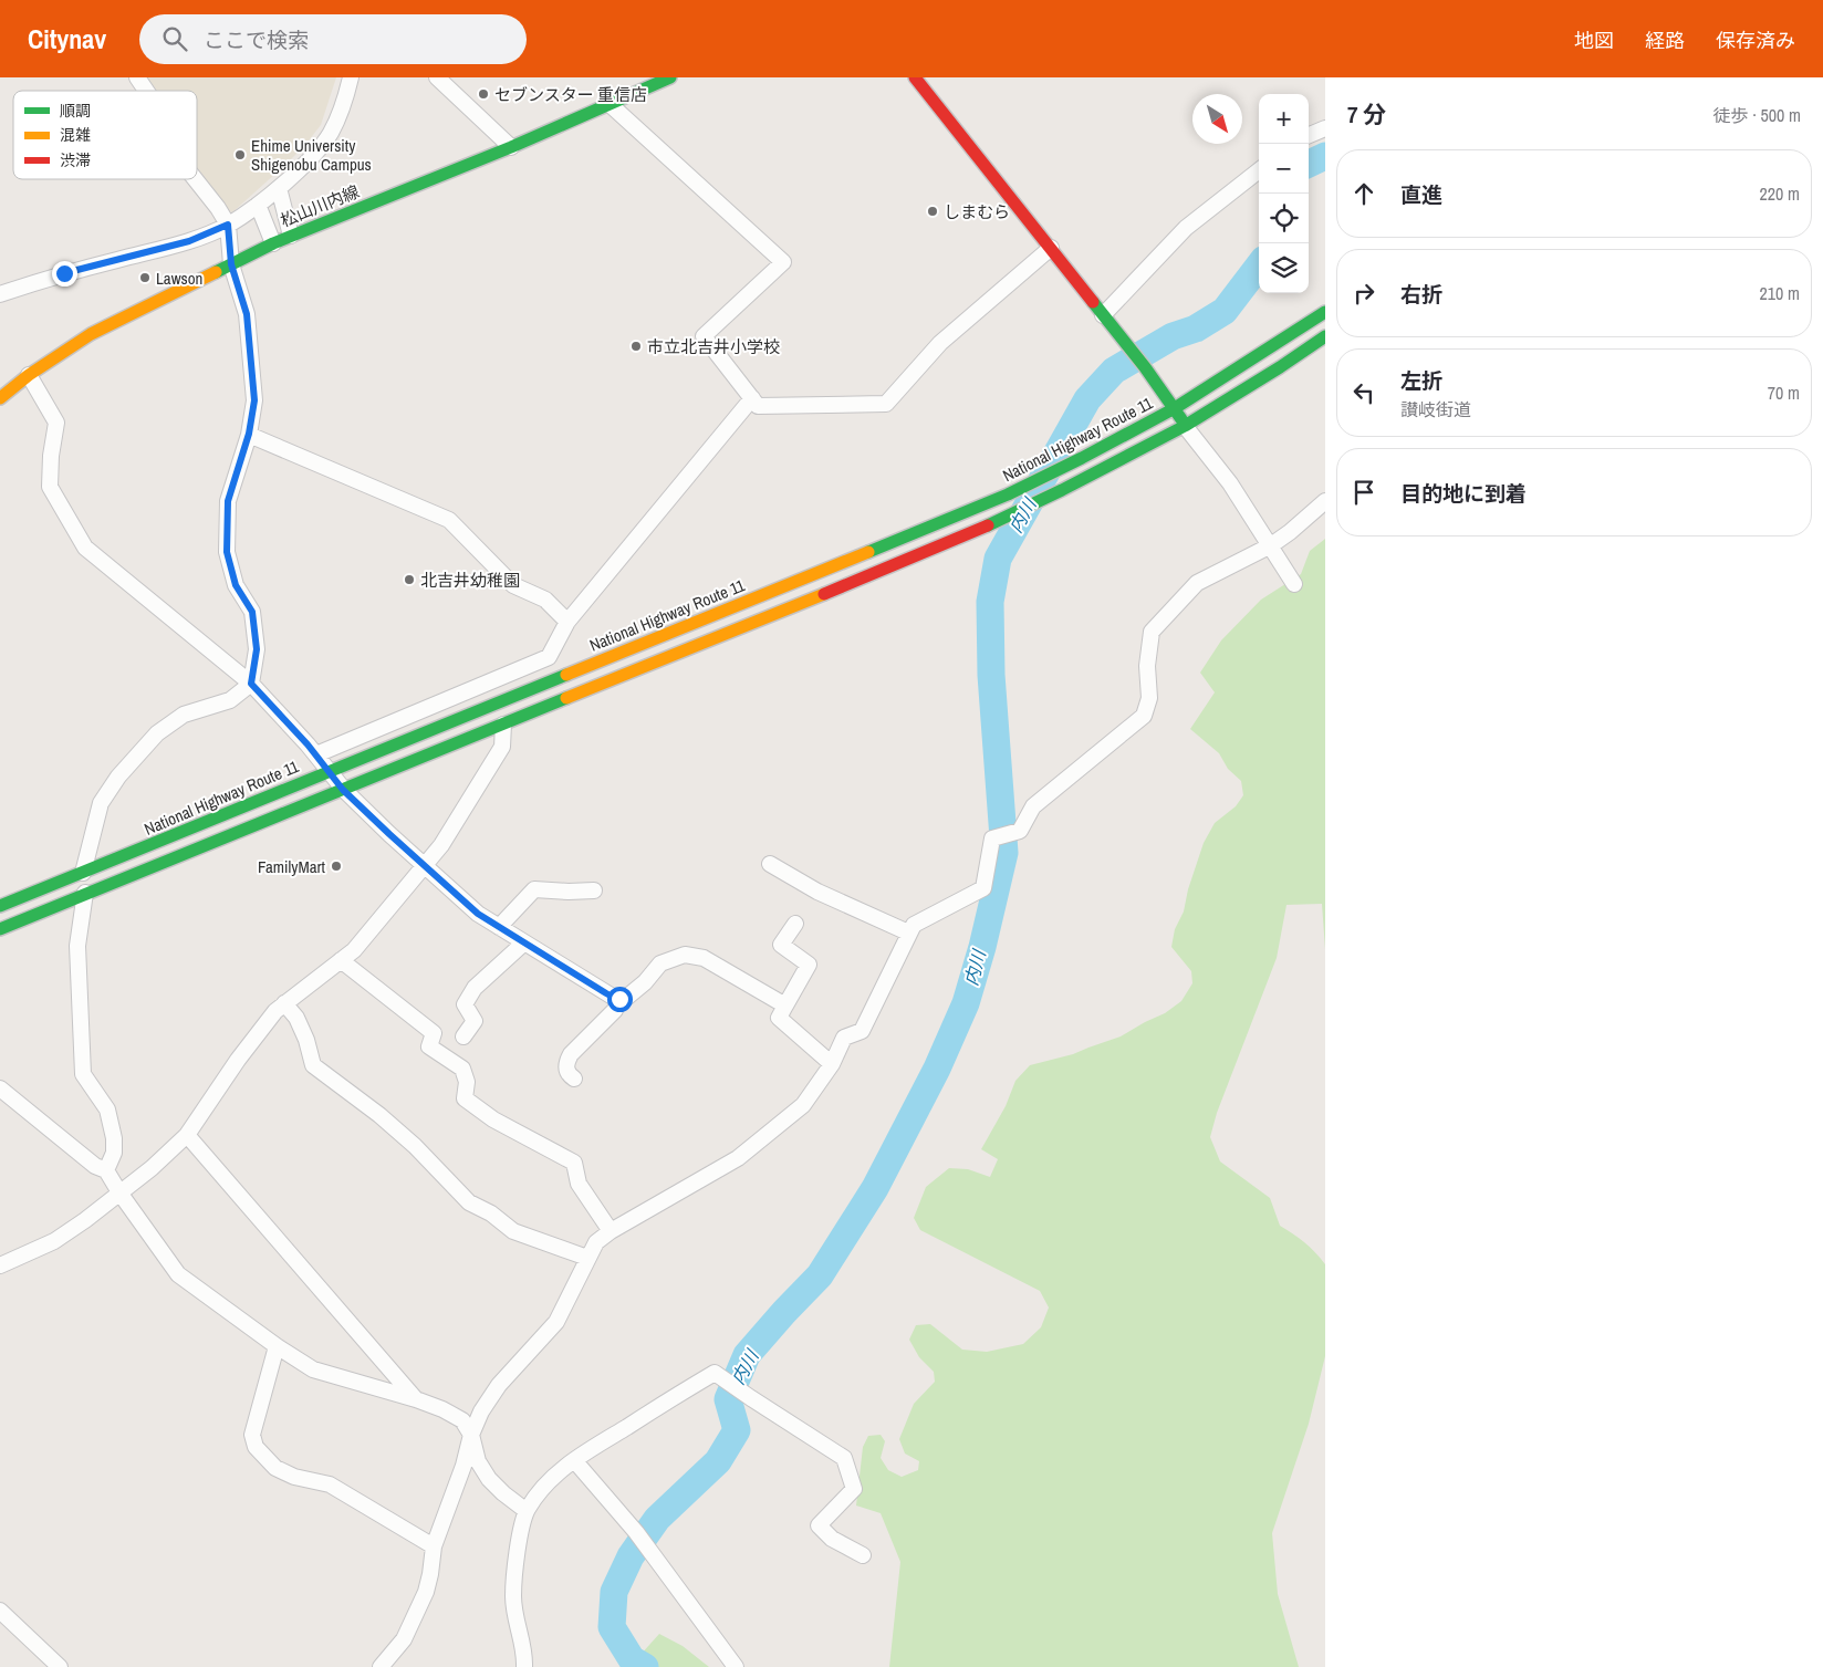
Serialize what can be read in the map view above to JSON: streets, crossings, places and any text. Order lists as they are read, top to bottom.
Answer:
{
  "streets": {
    "main road": ["松山川内線", "National Highway Route 11"]
  },
  "water": ["内川"],
  "places": [
    "セブンスター 重信店",
    "Ehime University Shigenobu Campus",
    "しまむら",
    "Lawson",
    "市立北吉井小学校",
    "北吉井幼稚園",
    "FamilyMart"
  ],
  "legend": ["順調", "混雑", "渋滞"],
  "north": "bottom right",
  "page": {
    "header": "Citynav",
    "search": "ここで検索",
    "nav": ["地図", "経路", "保存済み"],
    "heading": ["7 分", "徒歩 · 500 m"],
    "map_buttons": ["+", "−"],
    "list": [
      ["直進", "220 m"],
      ["右折", "210 m"],
      ["左折", "讃岐街道", "70 m"],
      "目的地に到着"
    ]
  }
}
